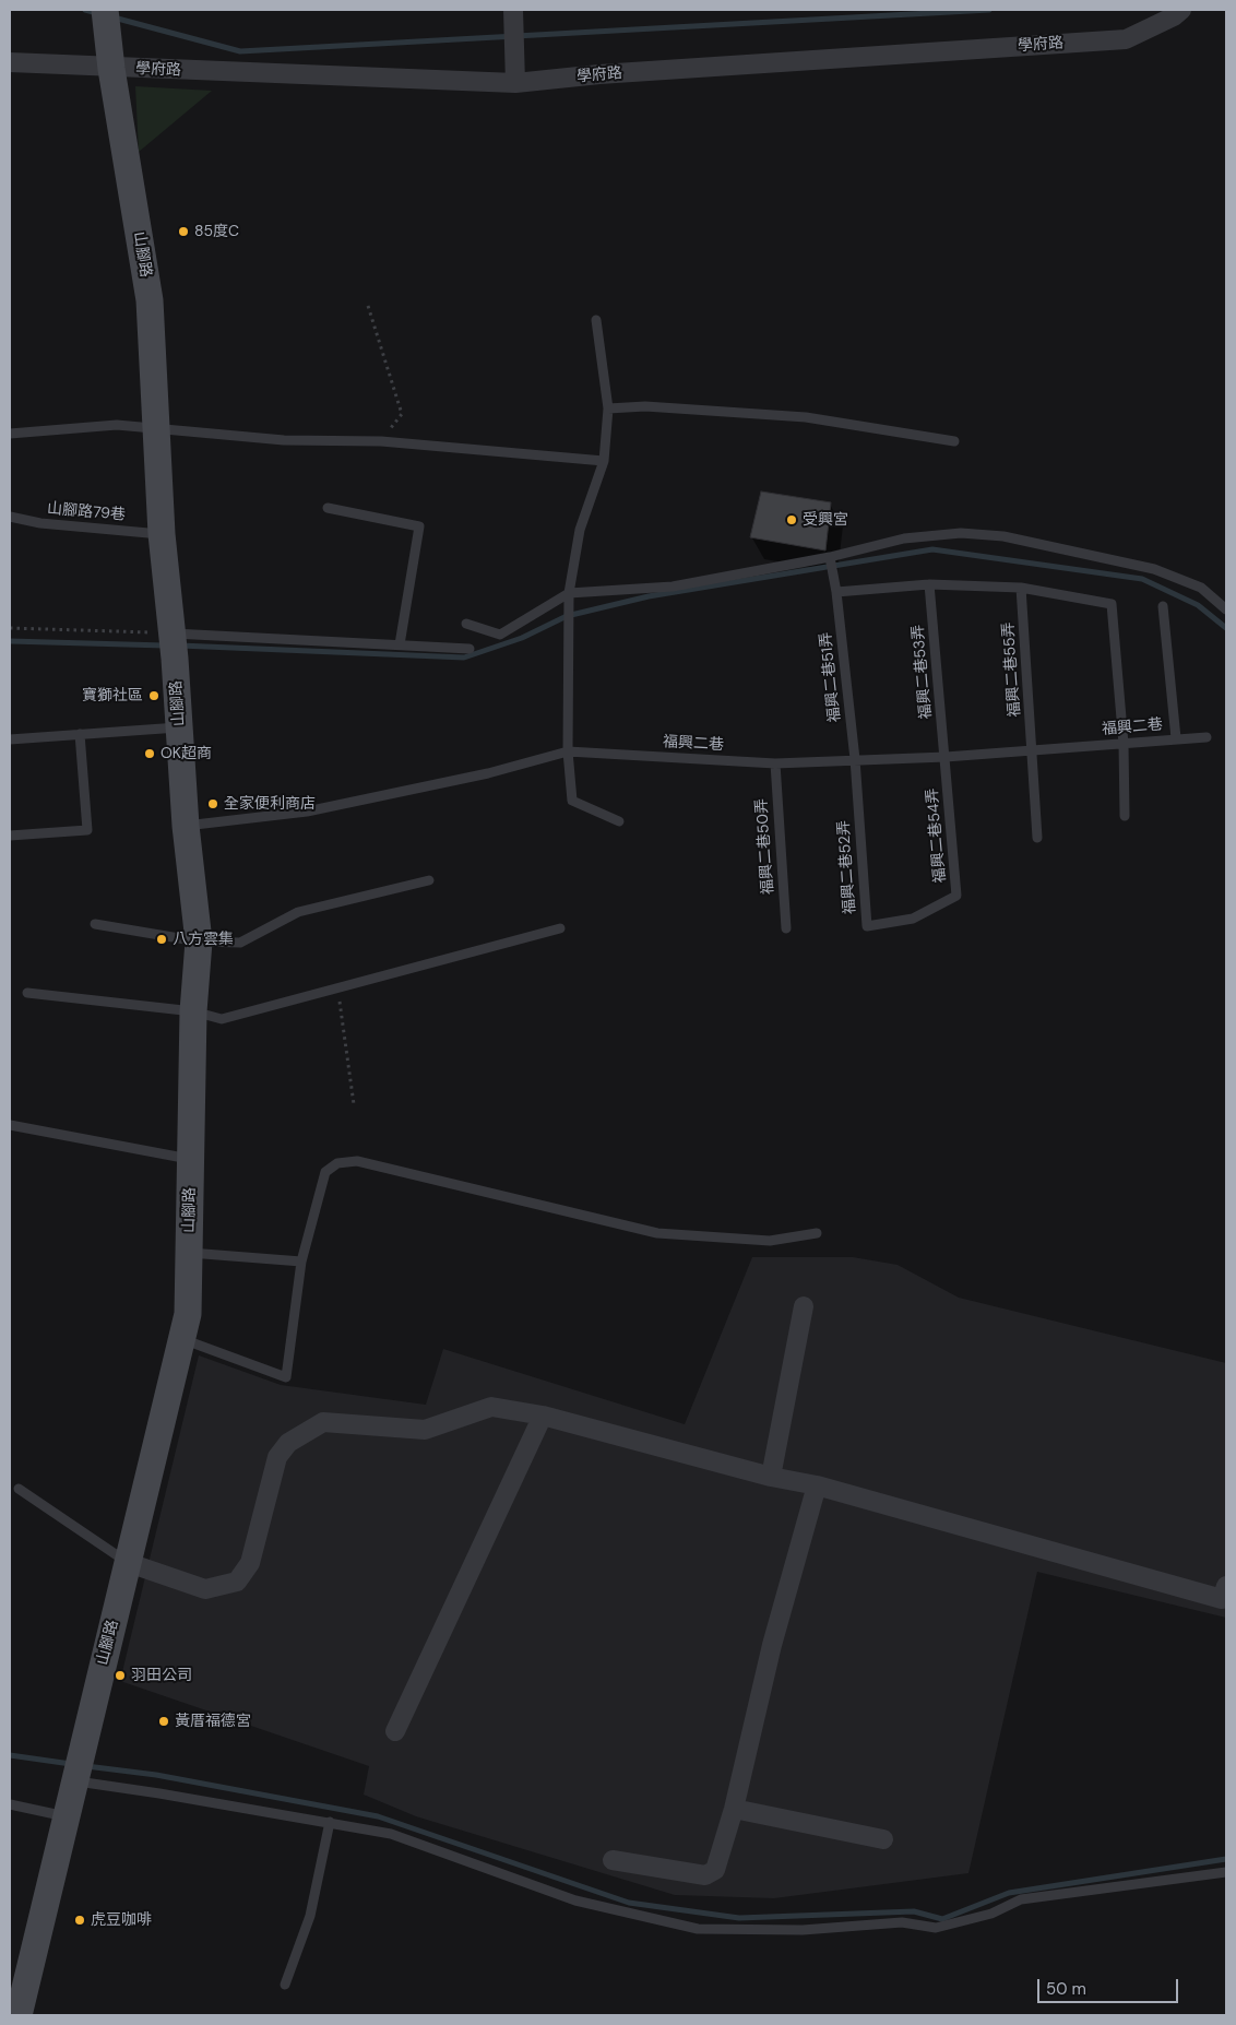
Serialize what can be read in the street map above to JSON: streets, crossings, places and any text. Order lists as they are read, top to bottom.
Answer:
{
  "streets": {
    "main road": ["山腳路"],
    "street": ["學府路"],
    "lane": [
      "山腳路79巷",
      "福興二巷55弄",
      "福興二巷53弄",
      "福興二巷51弄",
      "福興二巷",
      "福興二巷54弄",
      "福興二巷50弄",
      "福興二巷52弄"
    ]
  },
  "crossings": [
    ["學府路", "山腳路"],
    ["山腳路", "山腳路79巷"],
    ["山腳路", "福興二巷"],
    ["福興二巷55弄", "福興二巷"],
    ["福興二巷53弄", "福興二巷"],
    ["福興二巷53弄", "福興二巷54弄"],
    ["福興二巷51弄", "福興二巷"],
    ["福興二巷51弄", "福興二巷52弄"],
    ["福興二巷", "福興二巷54弄"],
    ["福興二巷", "福興二巷50弄"],
    ["福興二巷", "福興二巷52弄"],
    ["福興二巷54弄", "福興二巷52弄"]
  ],
  "places": [
    "85度C",
    "受興宮",
    "寶獅社區",
    "OK超商",
    "全家便利商店",
    "八方雲集",
    "羽田公司",
    "黃厝福德宮",
    "虎豆咖啡"
  ],
  "scale_bar": "50 m"
}
